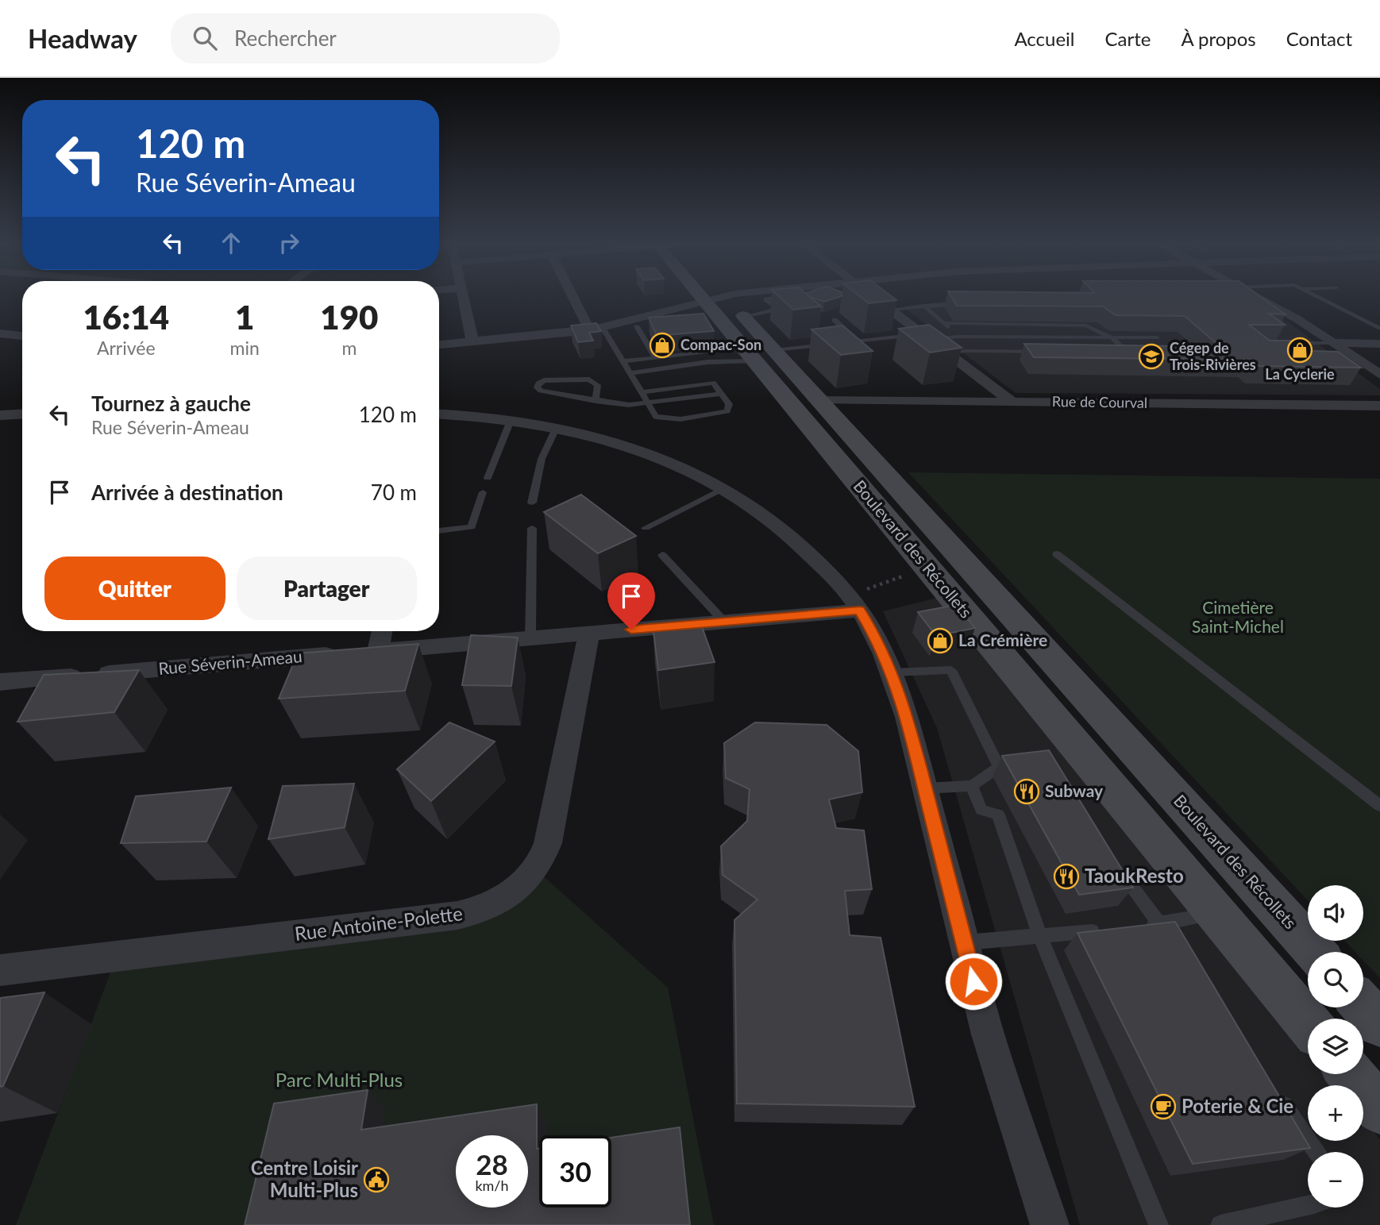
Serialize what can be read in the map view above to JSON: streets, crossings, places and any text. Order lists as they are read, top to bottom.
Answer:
{
  "streets": {
    "main road": ["Boulevard des Récollets"],
    "street": ["Rue de Courval", "Rue Séverin-Ameau", "Rue Antoine-Polette"]
  },
  "crossings": [
    ["Rue de Courval", "Boulevard des Récollets"],
    ["Rue Séverin-Ameau", "Rue Antoine-Polette"]
  ],
  "parks": ["Cimetière Saint-Michel", "Parc Multi-Plus"],
  "places": {
    "shop": ["Compac-Son", "La Cyclerie", "La Crémière"],
    "school or university": ["Cégep de Trois-Rivières"],
    "restaurant": ["Subway", "TaoukResto"],
    "cafe": ["Poterie & Cie"],
    "public building": ["Centre Loisir Multi-Plus"]
  },
  "page": {
    "header": "Headway",
    "search": "Rechercher",
    "nav": [
      "Accueil",
      "Carte",
      "À propos",
      "Contact"
    ],
    "turn": ["120 m", "Rue Séverin-Ameau"],
    "eta": [
      "16:14",
      "Arrivée",
      "1",
      "min",
      "190",
      "m"
    ],
    "list": [
      {
        "name": "Tournez à gauche",
        "note": "Rue Séverin-Ameau",
        "value": "120 m"
      },
      {
        "name": "Arrivée à destination",
        "value": "70 m"
      }
    ],
    "buttons": ["Quitter", "Partager"],
    "map_buttons": ["+", "−"],
    "speed": "28 km/h",
    "limit": "30"
  }
}
